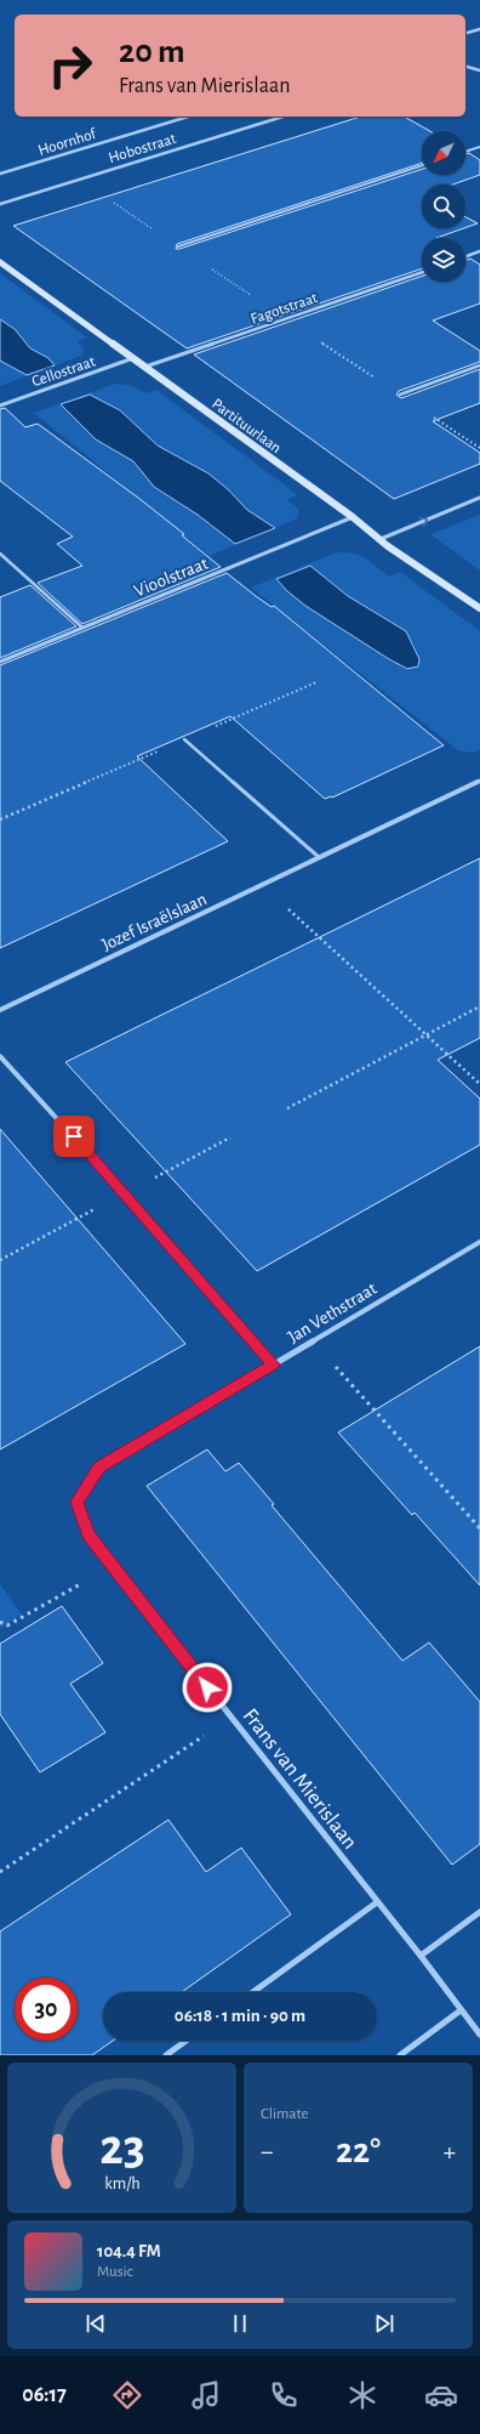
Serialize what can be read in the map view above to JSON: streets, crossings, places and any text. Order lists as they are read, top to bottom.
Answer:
{
  "streets": {
    "street": [
      "Hoornhof",
      "Hobostraat",
      "Fagotstraat",
      "Cellostraat",
      "Partituurlaan",
      "Vioolstraat",
      "Jozef Israëlslaan",
      "Jan Vethstraat",
      "Frans van Mierislaan"
    ]
  },
  "crossings": [
    ["Fagotstraat", "Partituurlaan"],
    ["Cellostraat", "Partituurlaan"],
    ["Partituurlaan", "Vioolstraat"],
    ["Jan Vethstraat", "Frans van Mierislaan"]
  ],
  "north": "bottom left",
  "page": {
    "turn": ["20 m", "Frans van Mierislaan"],
    "limit": "30",
    "trip": "06:18 · 1 min · 90 m",
    "tile": "Climate",
    "heat": ["−", "22°", "+"],
    "song": ["104.4 FM", "Music"],
    "tabs": "06:17",
    "gauge": ["23", "km/h"]
  }
}
